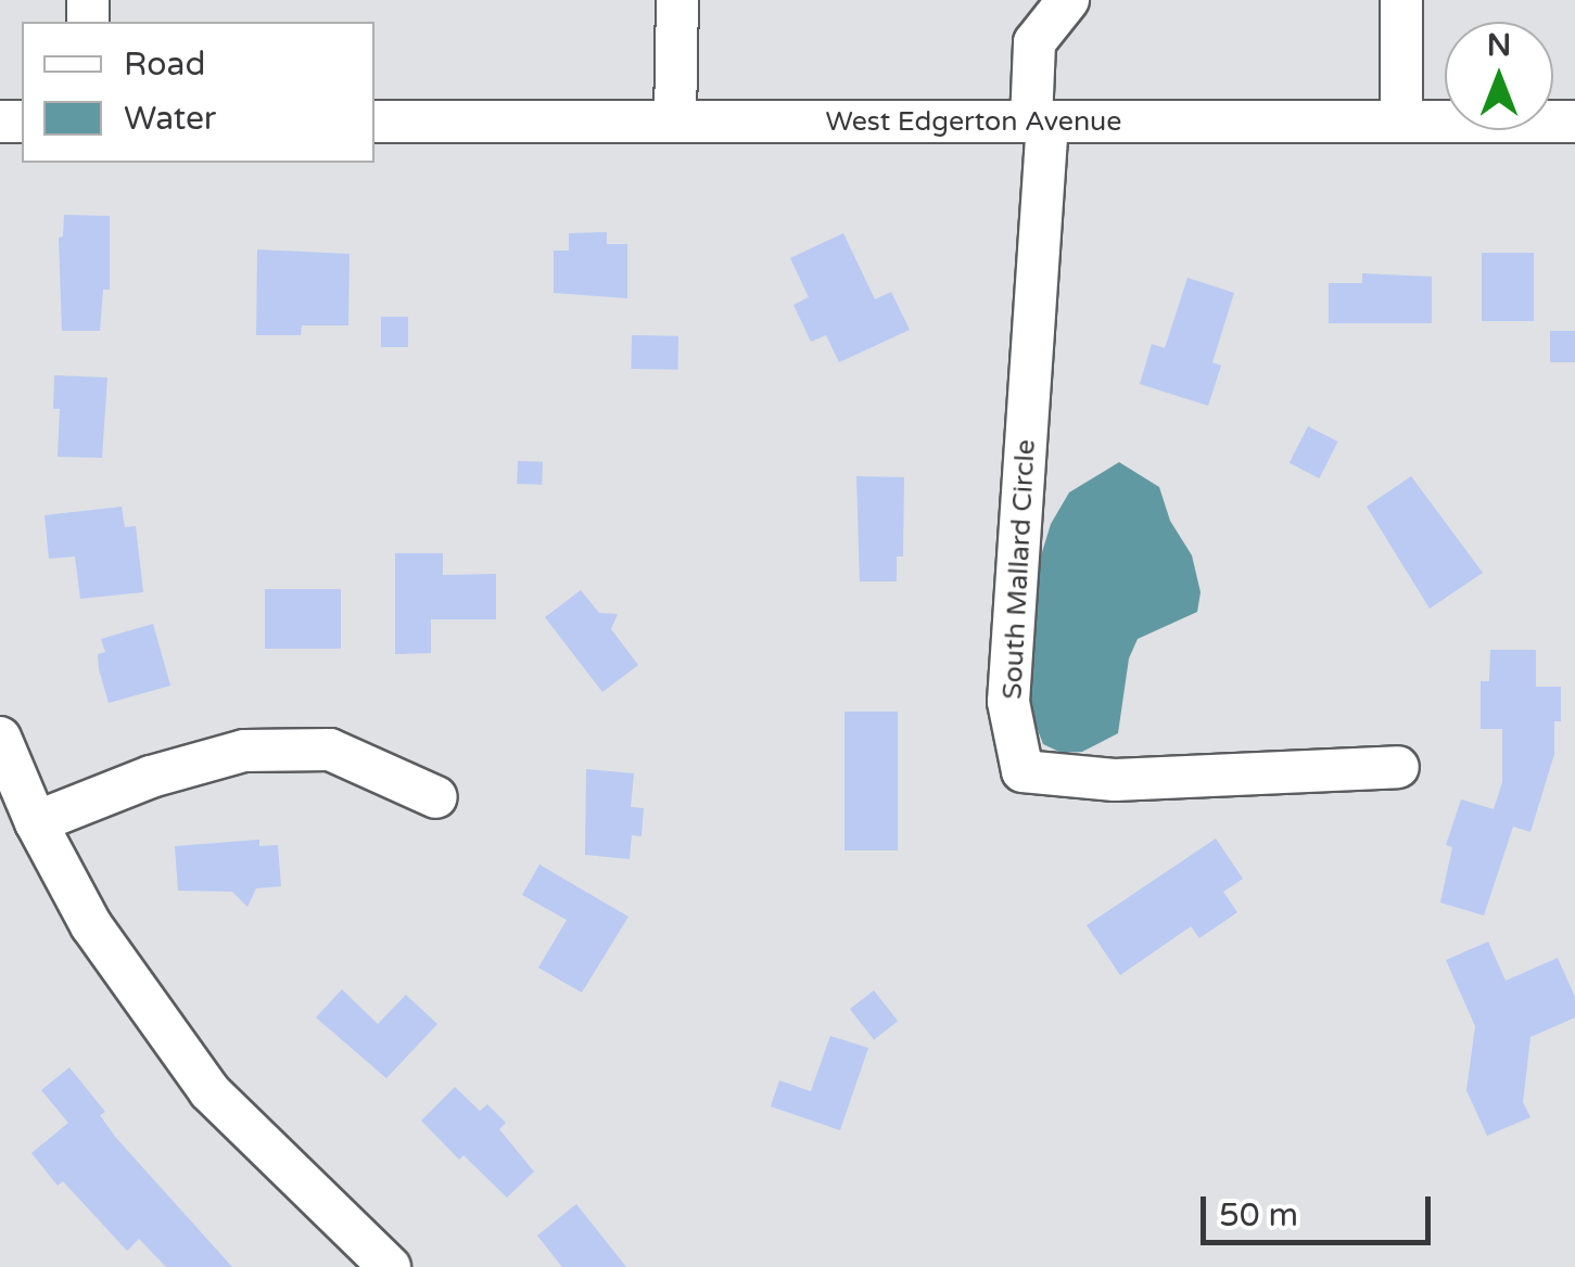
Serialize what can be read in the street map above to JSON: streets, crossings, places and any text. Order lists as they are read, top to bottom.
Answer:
{
  "streets": {
    "street": ["West Edgerton Avenue", "South Mallard Circle"]
  },
  "crossings": [
    ["West Edgerton Avenue", "South Mallard Circle"]
  ],
  "legend": ["Road", "Water"],
  "scale_bar": "50 m",
  "north": "top"
}
